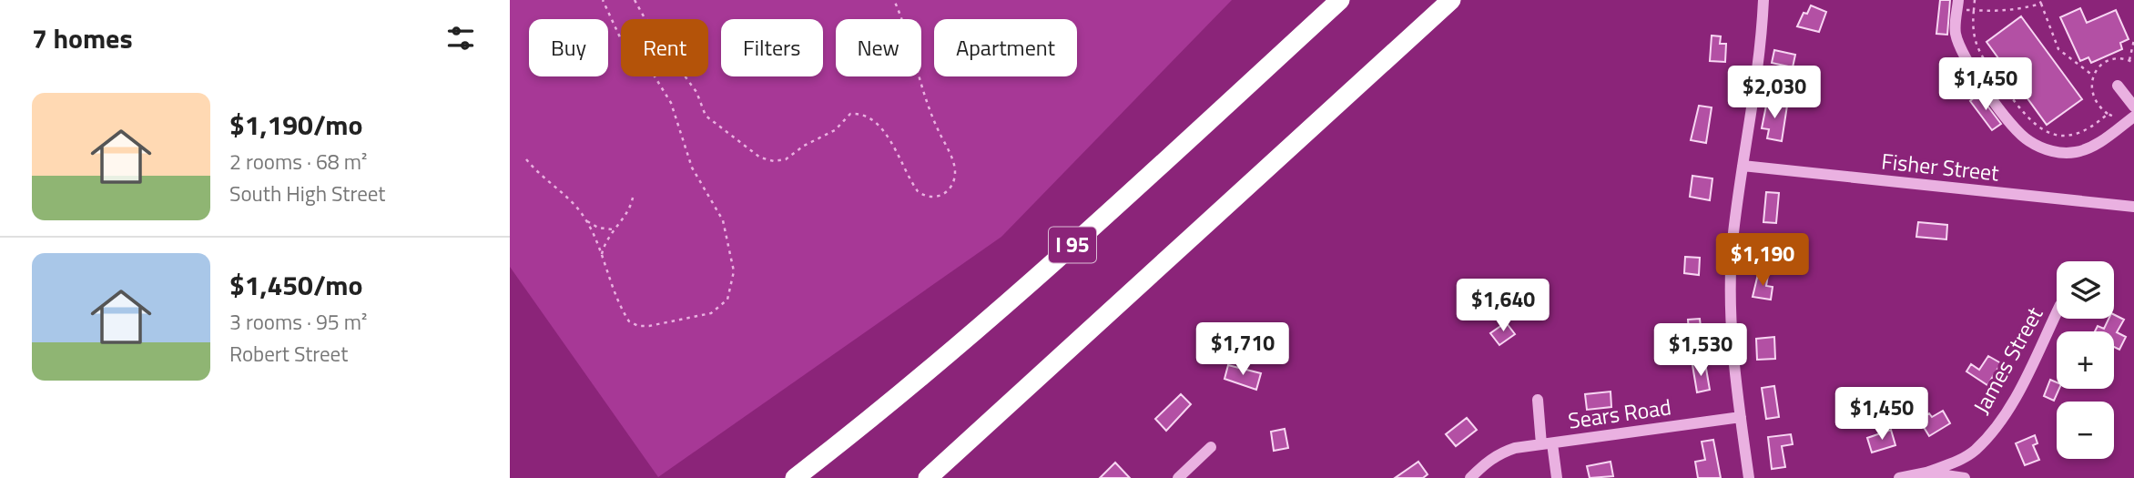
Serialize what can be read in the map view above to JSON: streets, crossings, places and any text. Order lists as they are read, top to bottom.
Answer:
{
  "streets": {
    "highway": ["I 95"],
    "street": ["Fisher Street", "James Street", "Sears Road"]
  },
  "page": {
    "heading": "7 homes",
    "chip": [
      "Buy",
      "Rent",
      "Filters",
      "New",
      "Apartment"
    ],
    "price": [
      "$1,450",
      "$2,030",
      "$1,190",
      "$1,640",
      "$1,710",
      "$1,530",
      "$1,450"
    ],
    "list": [
      {
        "name": "$1,190/mo",
        "note": "2 rooms · 68 m² · South High Street"
      },
      {
        "name": "$1,450/mo",
        "note": "3 rooms · 95 m² · Robert Street"
      }
    ],
    "map_buttons": ["+", "−"]
  }
}
